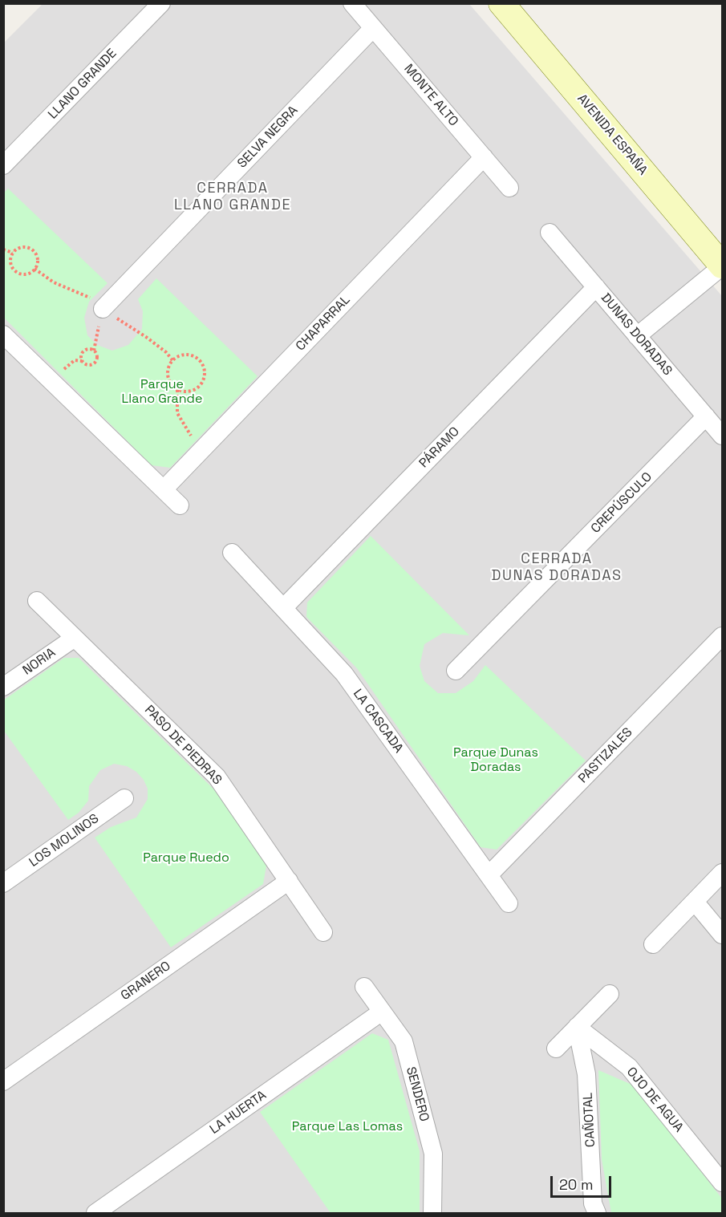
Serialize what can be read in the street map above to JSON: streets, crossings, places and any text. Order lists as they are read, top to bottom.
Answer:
{
  "streets": {
    "main road": ["AVENIDA ESPAÑA"],
    "street": [
      "LLANO GRANDE",
      "MONTE ALTO",
      "SELVA NEGRA",
      "CHAPARRAL",
      "DUNAS DORADAS",
      "PÁRAMO",
      "CREPÚSCULO",
      "NORIA",
      "LA CASCADA",
      "PASO DE PIEDRAS",
      "PASTIZALES",
      "LOS MOLINOS",
      "GRANERO",
      "SENDERO",
      "OJO DE AGUA",
      "LA HUERTA",
      "CAÑOTAL"
    ]
  },
  "crossings": [
    ["MONTE ALTO", "SELVA NEGRA"],
    ["MONTE ALTO", "CHAPARRAL"],
    ["DUNAS DORADAS", "PÁRAMO"],
    ["DUNAS DORADAS", "CREPÚSCULO"],
    ["PÁRAMO", "LA CASCADA"],
    ["NORIA", "PASO DE PIEDRAS"],
    ["LA CASCADA", "PASTIZALES"],
    ["PASO DE PIEDRAS", "GRANERO"],
    ["SENDERO", "LA HUERTA"],
    ["OJO DE AGUA", "CAÑOTAL"]
  ],
  "districts": ["CERRADA LLANO GRANDE", "CERRADA DUNAS DORADAS"],
  "parks": [
    "Parque Llano Grande",
    "Parque Dunas Doradas",
    "Parque Ruedo",
    "Parque Las Lomas"
  ],
  "scale_bar": "20 m"
}
